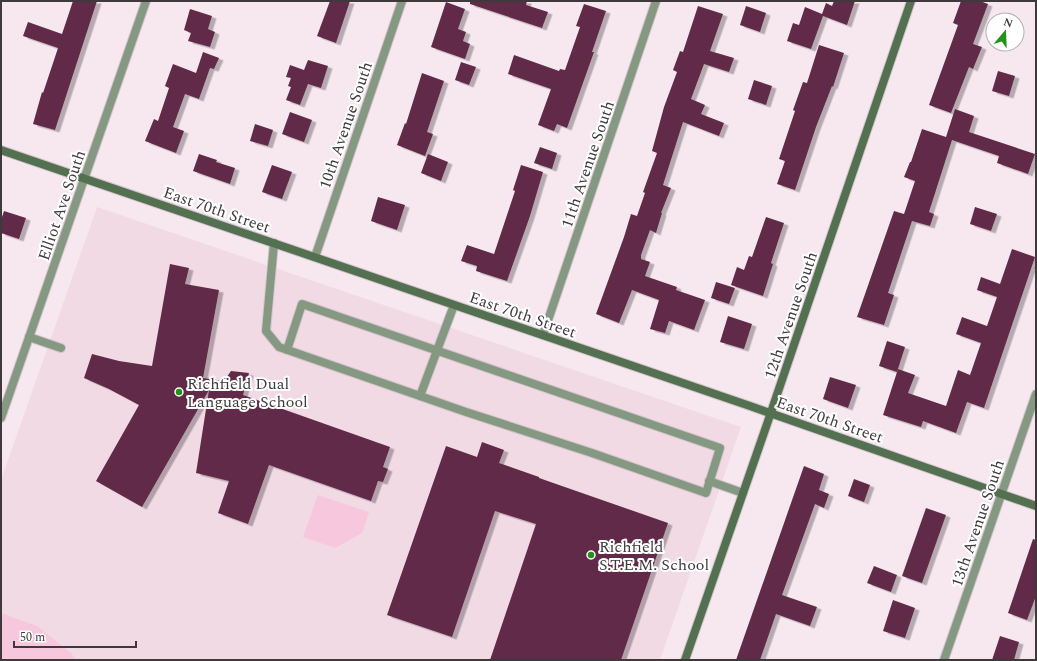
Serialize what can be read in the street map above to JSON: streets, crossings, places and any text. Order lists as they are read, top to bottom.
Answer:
{
  "streets": {
    "street": [
      "10th Avenue South",
      "11th Avenue South",
      "Elliot Ave South",
      "East 70th Street",
      "12th Avenue South",
      "13th Avenue South"
    ]
  },
  "crossings": [
    ["10th Avenue South", "East 70th Street"],
    ["11th Avenue South", "East 70th Street"],
    ["Elliot Ave South", "East 70th Street"],
    ["East 70th Street", "12th Avenue South"],
    ["East 70th Street", "13th Avenue South"]
  ],
  "places": ["Richfield Dual Language School", "Richfield S.T.E.M. School"],
  "scale_bar": "50 m",
  "north": "top"
}
